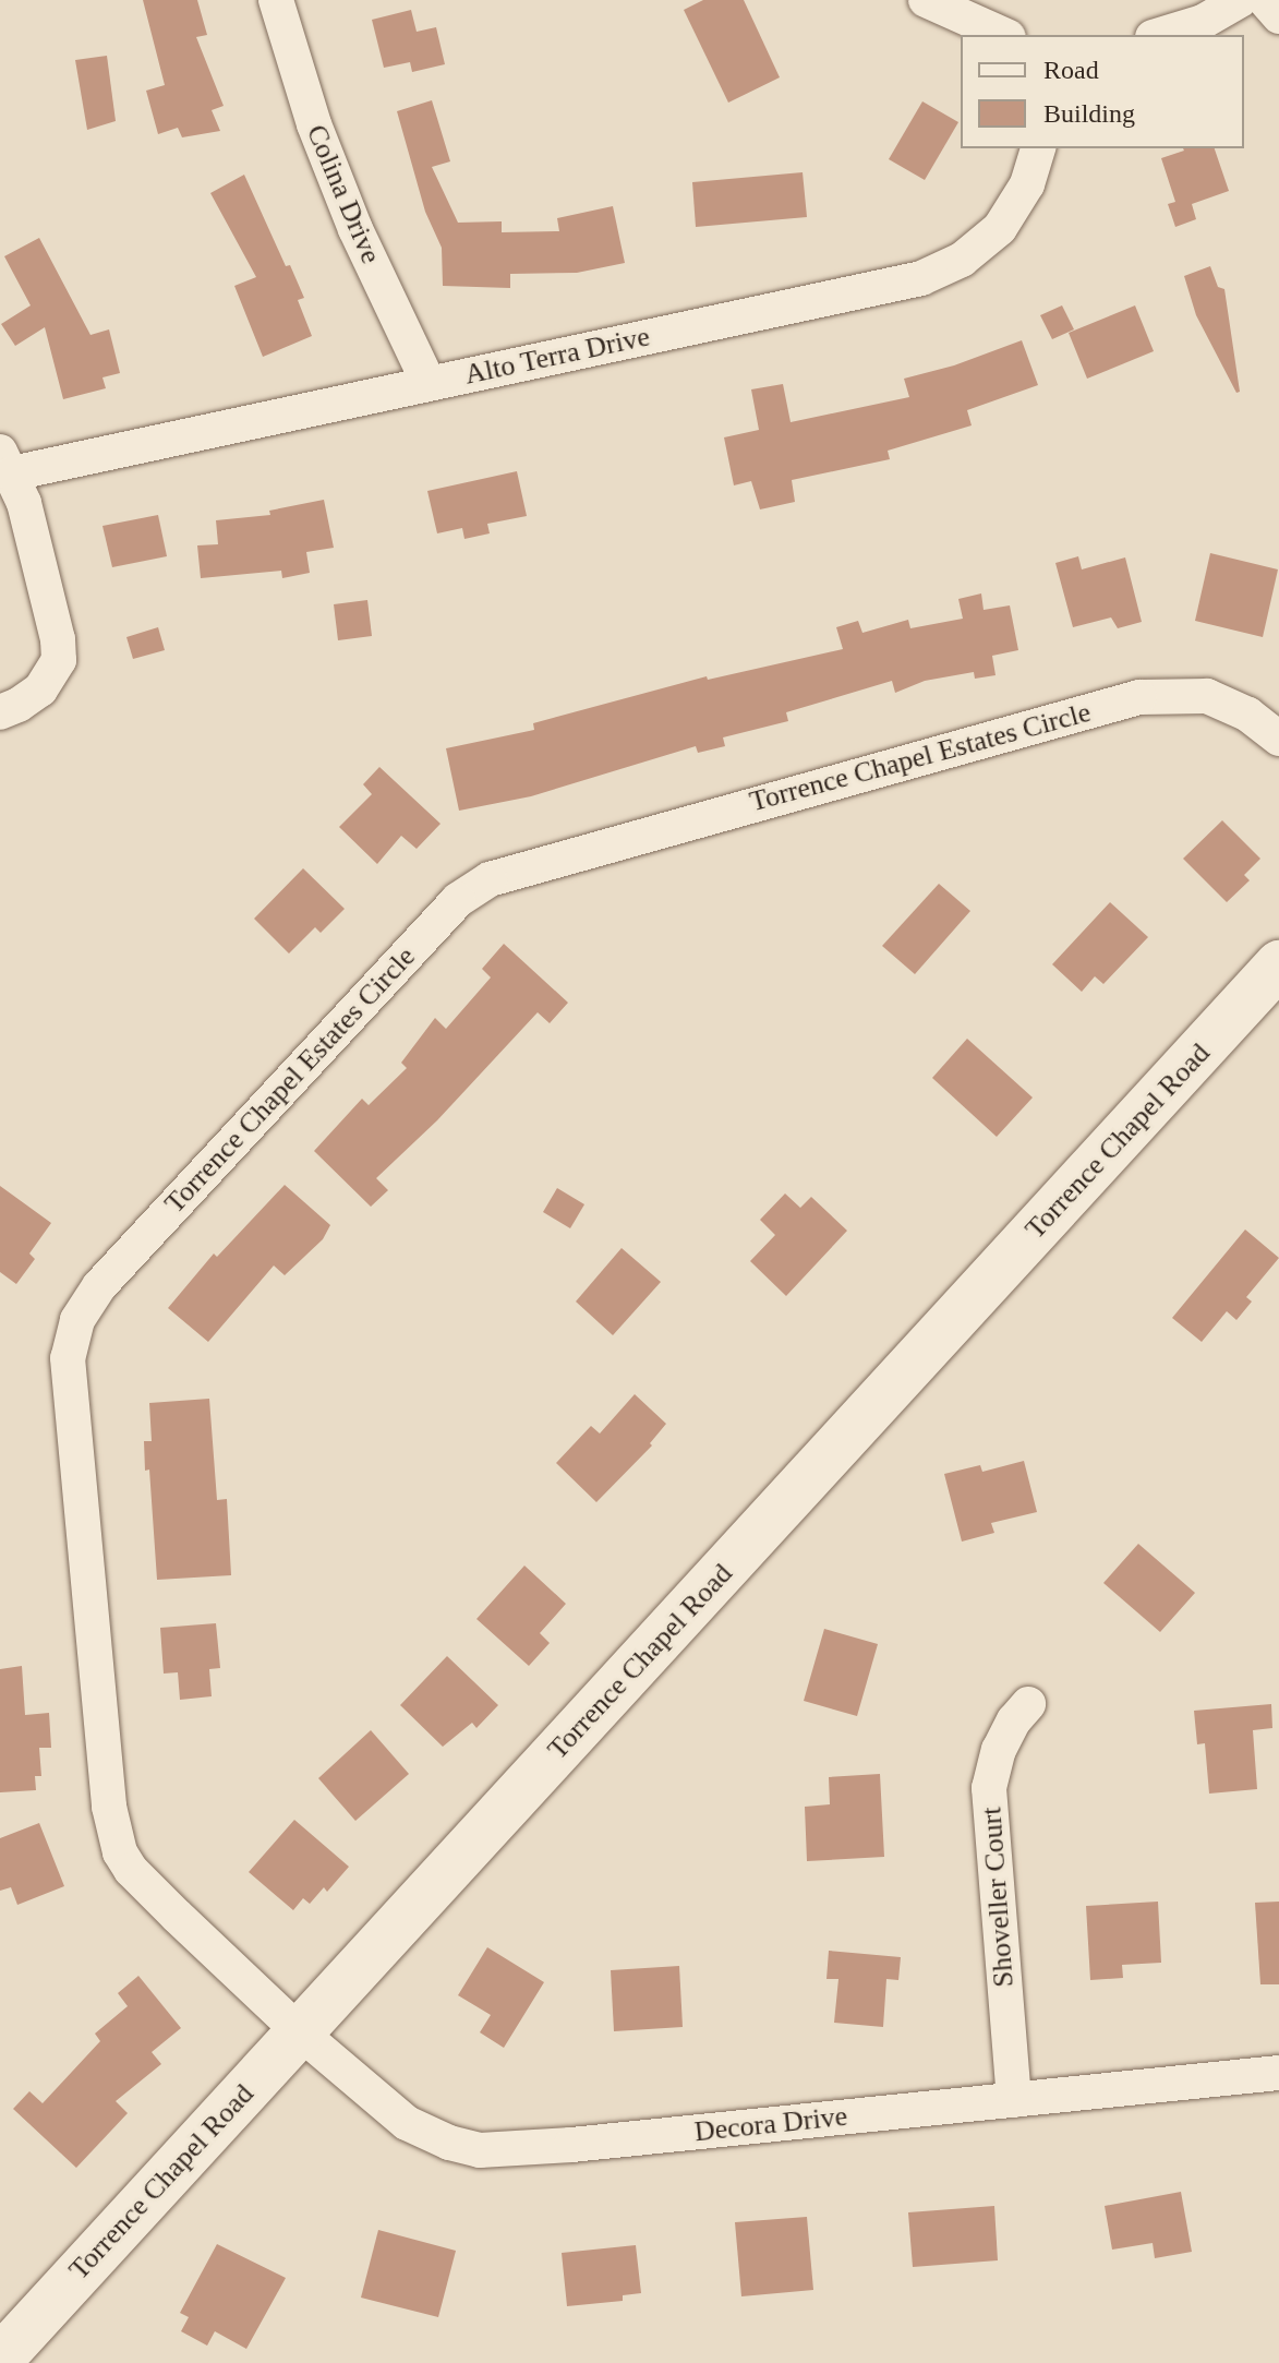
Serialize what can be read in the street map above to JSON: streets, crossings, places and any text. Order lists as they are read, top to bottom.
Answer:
{
  "streets": {
    "street": [
      "Colina Drive",
      "Alto Terra Drive",
      "Torrence Chapel Estates Circle",
      "Torrence Chapel Road",
      "Shoveller Court",
      "Decora Drive"
    ]
  },
  "crossings": [
    ["Colina Drive", "Alto Terra Drive"],
    ["Torrence Chapel Estates Circle", "Torrence Chapel Road"],
    ["Torrence Chapel Estates Circle", "Decora Drive"],
    ["Torrence Chapel Road", "Decora Drive"],
    ["Shoveller Court", "Decora Drive"]
  ],
  "legend": ["Road", "Building"]
}
